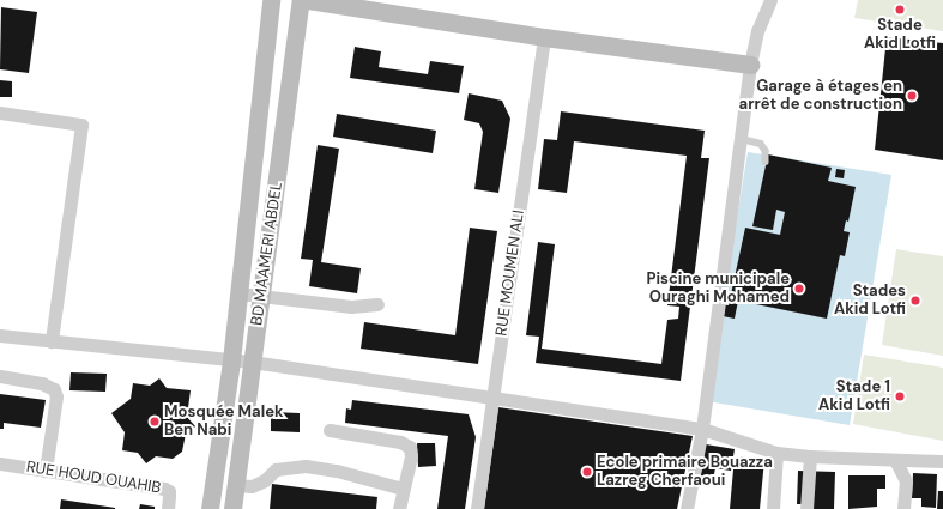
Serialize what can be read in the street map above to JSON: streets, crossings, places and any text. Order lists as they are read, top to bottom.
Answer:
{
  "streets": {
    "main road": ["BD MAAMERI ABDEL"],
    "street": ["RUE MOUMEN ALI", "RUE HOUD OUAHIB"]
  },
  "places": [
    "Stade Akid Lotfi",
    "Garage à étages en arrêt de construction",
    "Piscine municipale Ouraghi Mohamed",
    "Stades Akid Lotfi",
    "Stade 1 Akid Lotfi",
    "Mosquée Malek Ben Nabi",
    "Ecole primaire Bouazza Lazreg Cherfaoui"
  ]
}
